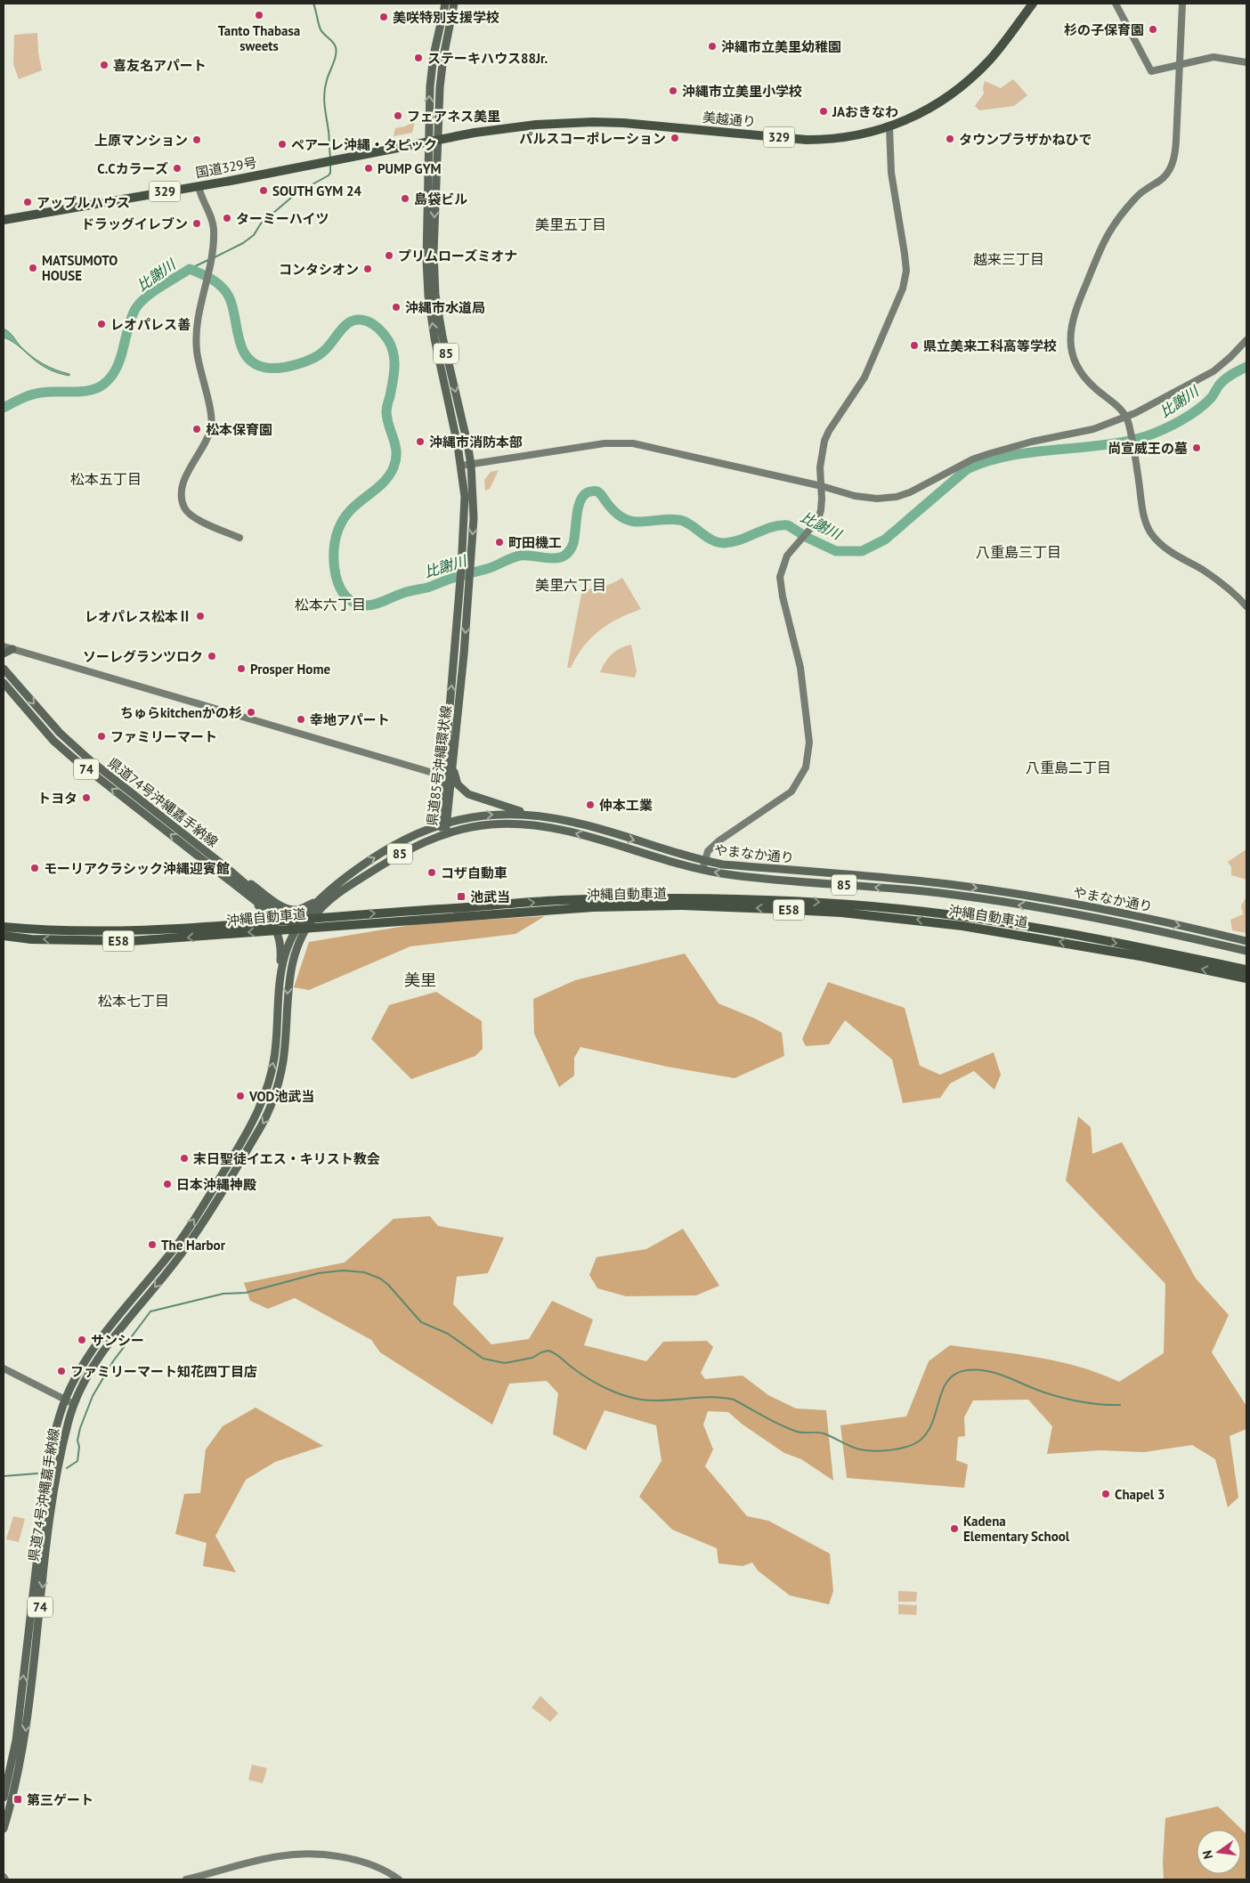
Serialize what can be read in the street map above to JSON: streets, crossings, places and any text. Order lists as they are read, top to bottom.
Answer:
{
  "streets": {
    "highway": [
      "美越通り",
      "329",
      "国道329号",
      "沖縄自動車道",
      "E58"
    ],
    "main road": [
      "85",
      "県道85号沖縄環状線",
      "74",
      "県道74号沖縄嘉手納線",
      "やまなか通り"
    ]
  },
  "crossings": [
    ["美越通り", "国道329号"],
    ["美越通り", "県道85号沖縄環状線"],
    ["国道329号", "県道85号沖縄環状線"],
    ["県道85号沖縄環状線", "やまなか通り"],
    ["県道74号沖縄嘉手納線", "やまなか通り"]
  ],
  "districts": [
    "美里五丁目",
    "越来三丁目",
    "松本五丁目",
    "八重島三丁目",
    "美里六丁目",
    "松本六丁目",
    "八重島二丁目",
    "美里",
    "松本七丁目"
  ],
  "water": ["比謝川"],
  "places": {
    "other": [
      "Tanto Thabasa sweets",
      "美咲特別支援学校",
      "杉の子保育園",
      "沖縄市立美里幼稚園",
      "ステーキハウス88Jr.",
      "喜友名アパート",
      "沖縄市立美里小学校",
      "JAおきなわ",
      "フェアネス美里",
      "パルスコーポレーション",
      "タウンプラザかねひで",
      "上原マンション",
      "ペアーレ沖縄・タピック",
      "C.Cカラーズ",
      "PUMP GYM",
      "SOUTH GYM 24",
      "島袋ビル",
      "アップルハウス",
      "ターミーハイツ",
      "ドラッグイレブン",
      "プリムローズミオナ",
      "MATSUMOTO HOUSE",
      "コンタシオン",
      "沖縄市水道局",
      "レオパレス善",
      "県立美来工科高等学校",
      "松本保育園",
      "沖縄市消防本部",
      "尚宣威王の墓",
      "町田機工",
      "レオパレス松本Ⅱ",
      "ソーレグランツロク",
      "Prosper Home",
      "ちゅらkitchenかの杉",
      "幸地アパート",
      "ファミリーマート",
      "トヨタ",
      "仲本工業",
      "モーリアクラシック沖縄迎賓館",
      "コザ自動車",
      "VOD池武当",
      "末日聖徒イエス・キリスト教会",
      "日本沖縄神殿",
      "The Harbor",
      "サンシー",
      "ファミリーマート知花四丁目店",
      "Chapel 3",
      "Kadena Elementary School"
    ],
    "transit": ["池武当", "第三ゲート"]
  },
  "north": "left"
}
